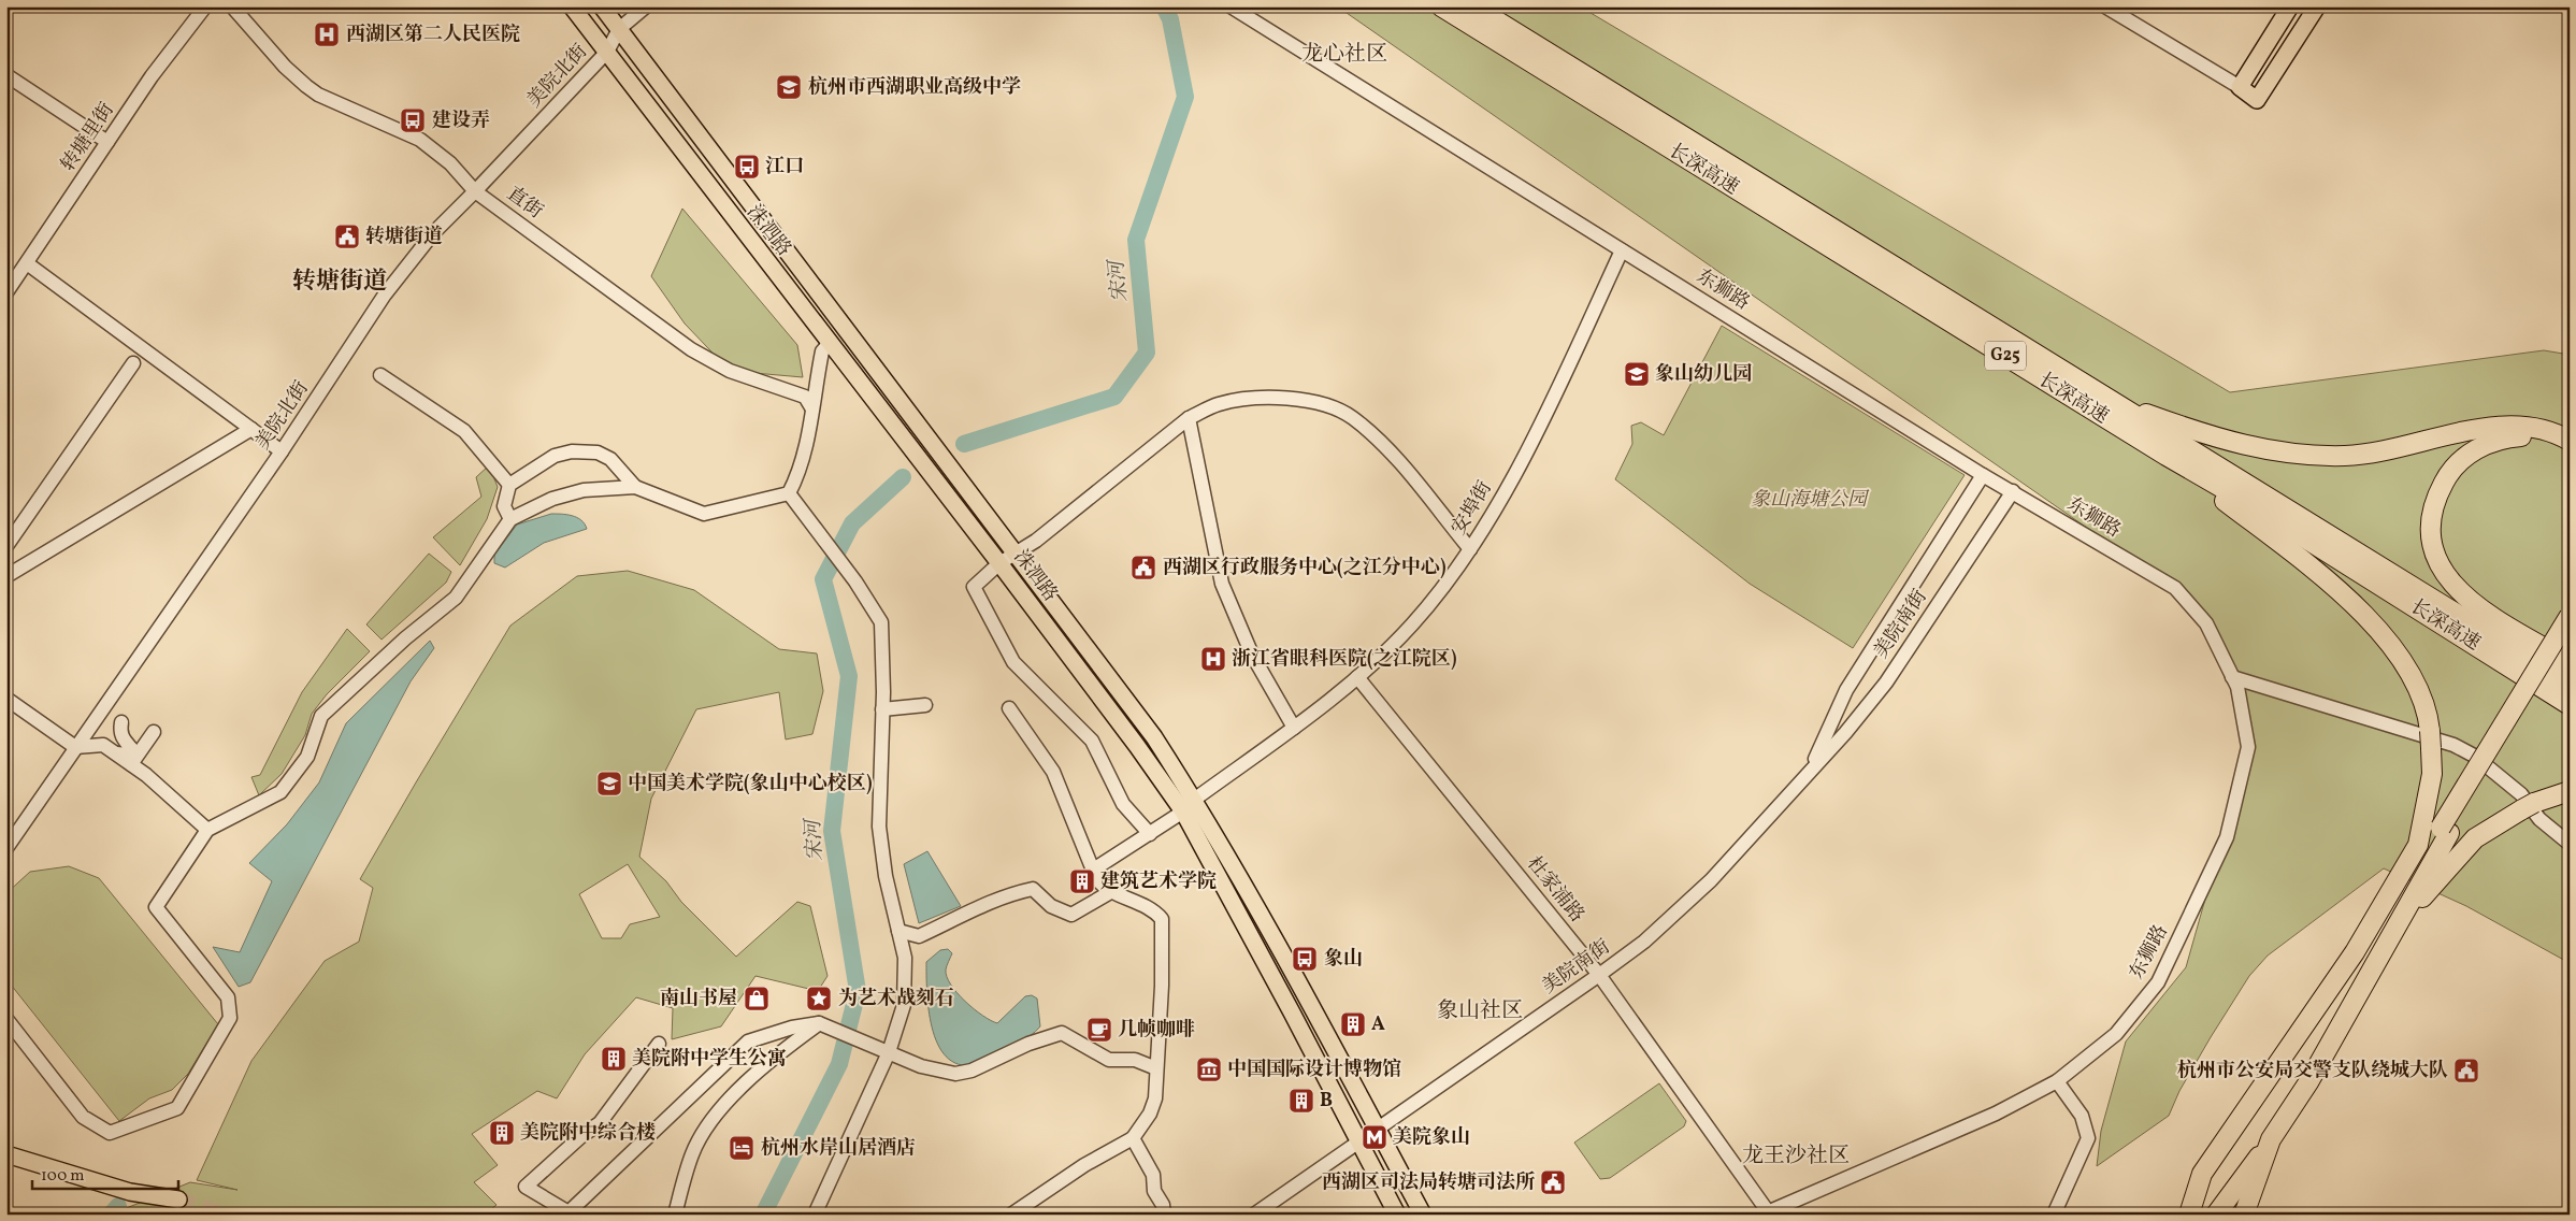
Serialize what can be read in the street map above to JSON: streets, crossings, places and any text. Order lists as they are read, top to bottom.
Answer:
{
  "streets": {
    "highway": ["长深高速", "G25"],
    "main road": ["洙泗路"],
    "street": [
      "美院北街",
      "转塘里街",
      "直街",
      "东狮路",
      "安埠街",
      "美院南街",
      "杜家浦路"
    ]
  },
  "crossings": [
    ["美院北街", "直街"],
    ["美院北街", "洙泗路"],
    ["洙泗路", "安埠街"],
    ["洙泗路", "美院南街"],
    ["东狮路", "安埠街"],
    ["东狮路", "美院南街"],
    ["东狮路", "杜家浦路"],
    ["安埠街", "杜家浦路"],
    ["美院南街", "杜家浦路"]
  ],
  "districts": [
    "龙心社区",
    "转塘街道",
    "象山社区",
    "龙王沙社区"
  ],
  "water": ["宋河"],
  "parks": ["象山海塘公园"],
  "places": {
    "hospital": ["西湖区第二人民医院", "浙江省眼科医院(之江院区)"],
    "school or university": ["杭州市西湖职业高级中学", "象山幼儿园", "中国美术学院(象山中心校区)"],
    "bus stop": ["建设弄", "江口", "象山"],
    "public building": [
      "转塘街道",
      "西湖区行政服务中心(之江分中心)",
      "杭州市公安局交警支队绕城大队",
      "西湖区司法局转塘司法所"
    ],
    "building": [
      "建筑艺术学院",
      "A",
      "美院附中学生公寓",
      "B",
      "美院附中综合楼"
    ],
    "shop": ["南山书屋"],
    "place": ["为艺术战刻石"],
    "cafe": ["几帧咖啡"],
    "museum": ["中国国际设计博物馆"],
    "metro station": ["美院象山"],
    "hotel": ["杭州水岸山居酒店"]
  },
  "scale_bar": "100 m"
}
